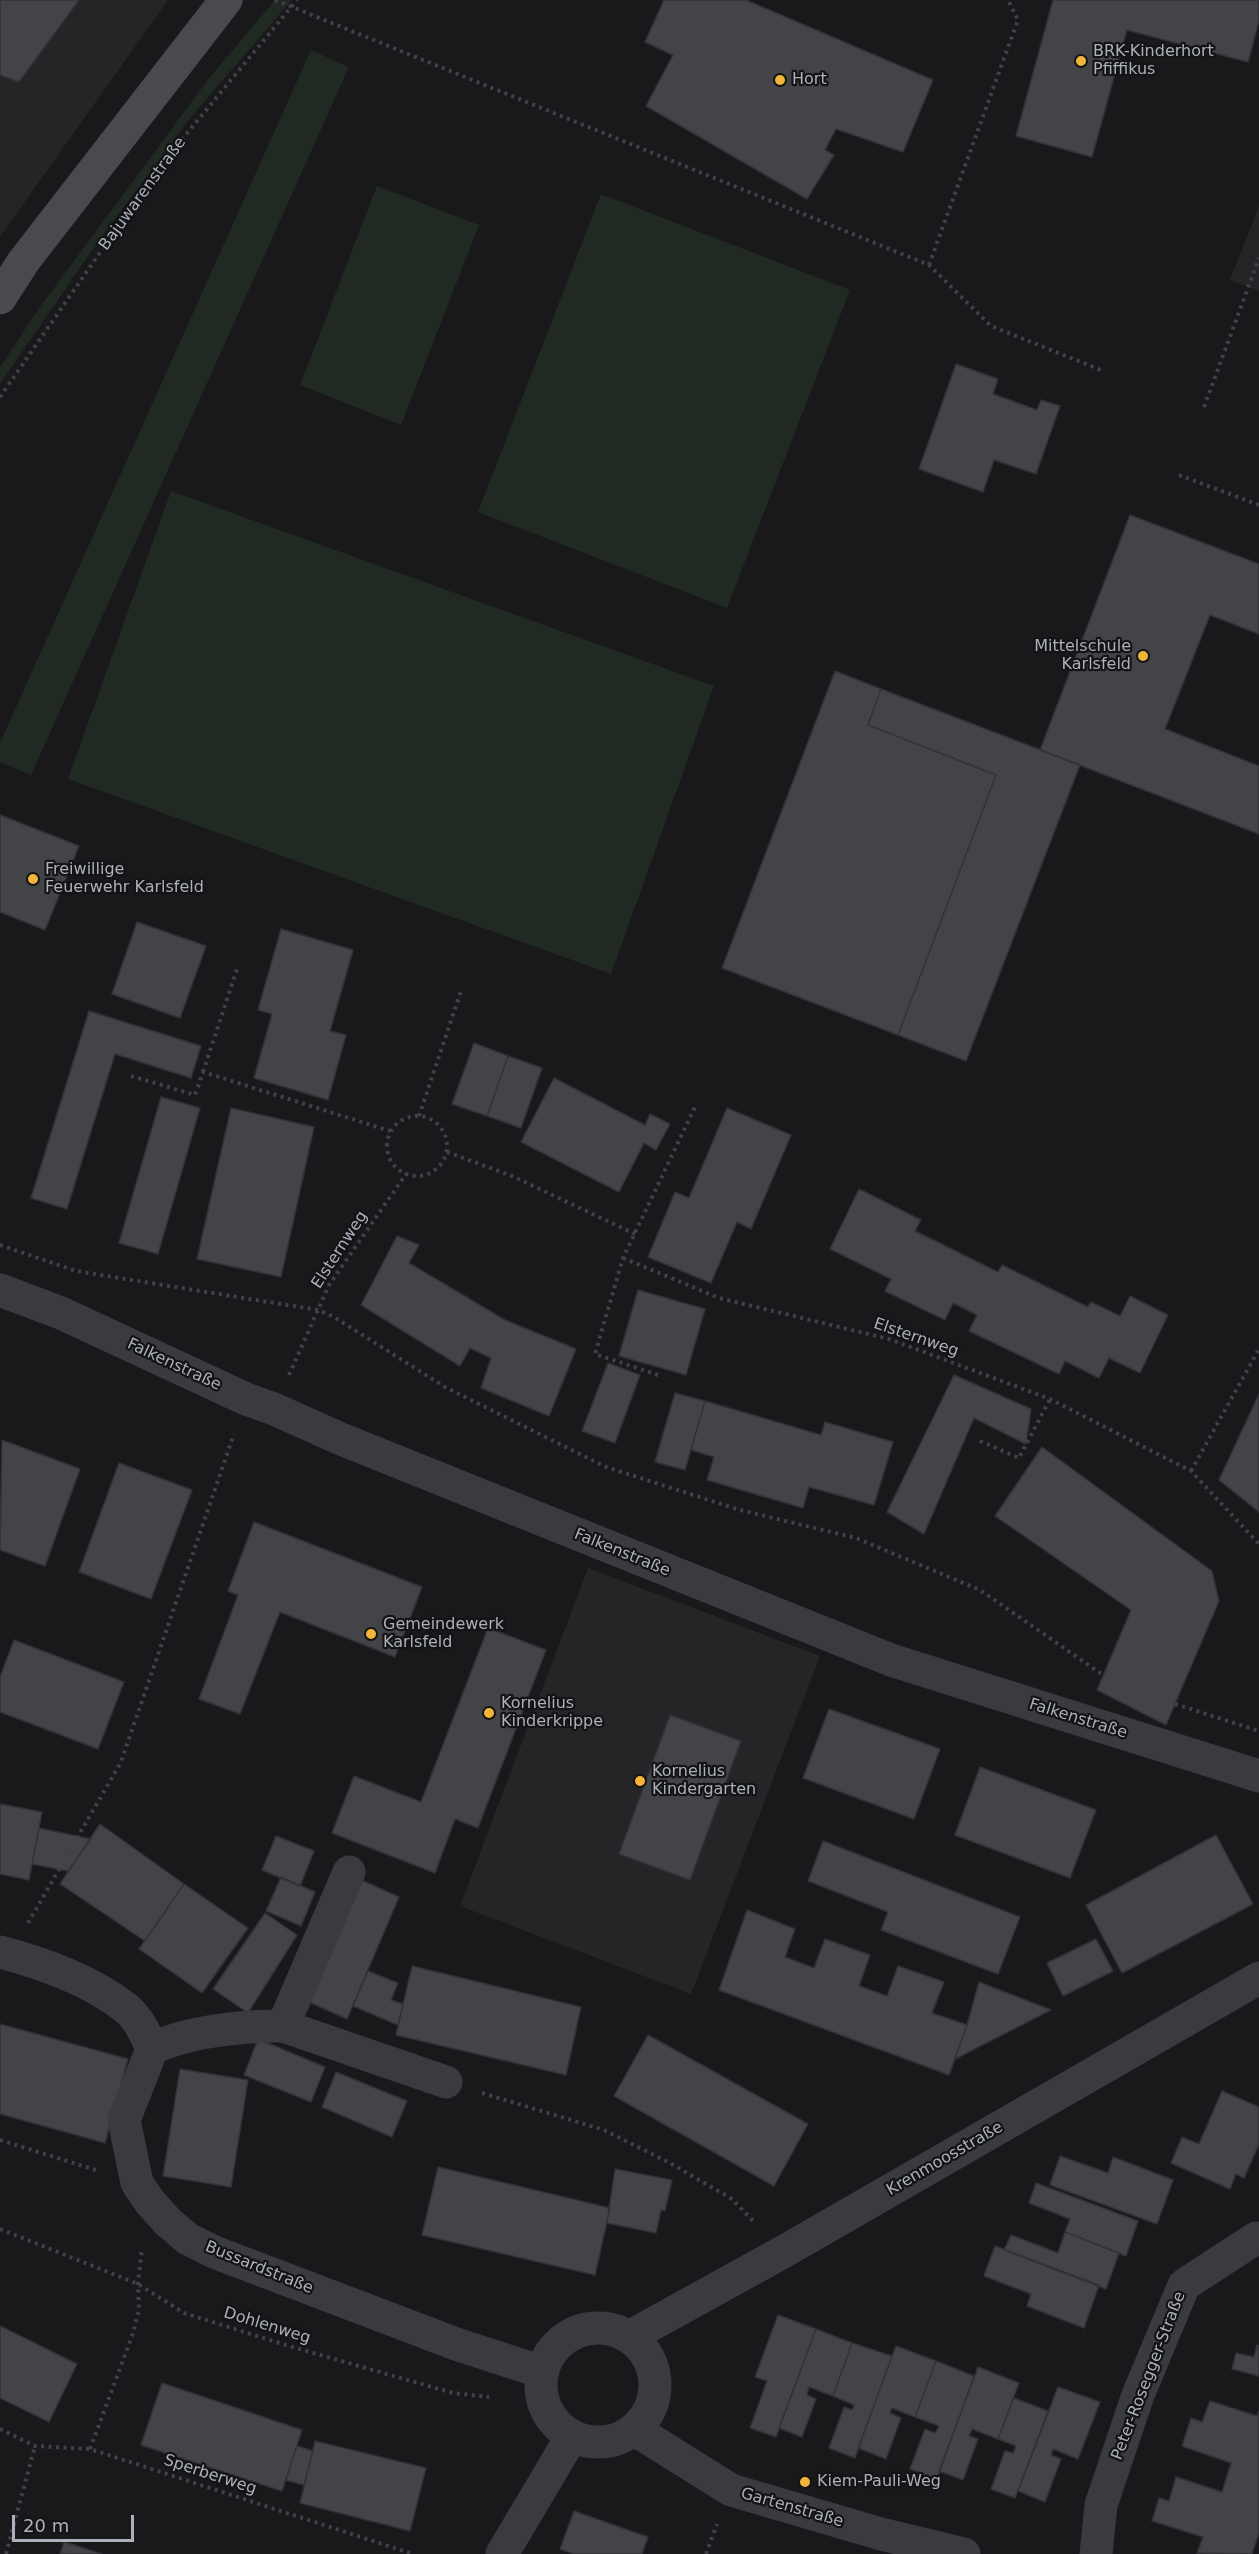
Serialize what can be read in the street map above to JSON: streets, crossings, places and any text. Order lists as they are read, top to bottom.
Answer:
{
  "streets": {
    "street": [
      "Falkenstraße",
      "Krenmoosstraße",
      "Bussardstraße",
      "Peter-Rosegger-Straße",
      "Gartenstraße"
    ],
    "path": [
      "Bajuwarenstraße",
      "Elsternweg",
      "Dohlenweg",
      "Sperberweg"
    ]
  },
  "crossings": [
    ["Elsternweg", "Falkenstraße"],
    ["Krenmoosstraße", "Bussardstraße"],
    ["Krenmoosstraße", "Dohlenweg"],
    ["Krenmoosstraße", "Gartenstraße"],
    ["Bussardstraße", "Dohlenweg"],
    ["Bussardstraße", "Gartenstraße"],
    ["Dohlenweg", "Gartenstraße"]
  ],
  "places": [
    "BRK-Kinderhort Pfiffikus",
    "Hort",
    "Mittelschule Karlsfeld",
    "Freiwillige Feuerwehr Karlsfeld",
    "Gemeindewerk Karlsfeld",
    "Kornelius Kinderkrippe",
    "Kornelius Kindergarten",
    "Kiem-Pauli-Weg"
  ],
  "scale_bar": "20 m"
}
